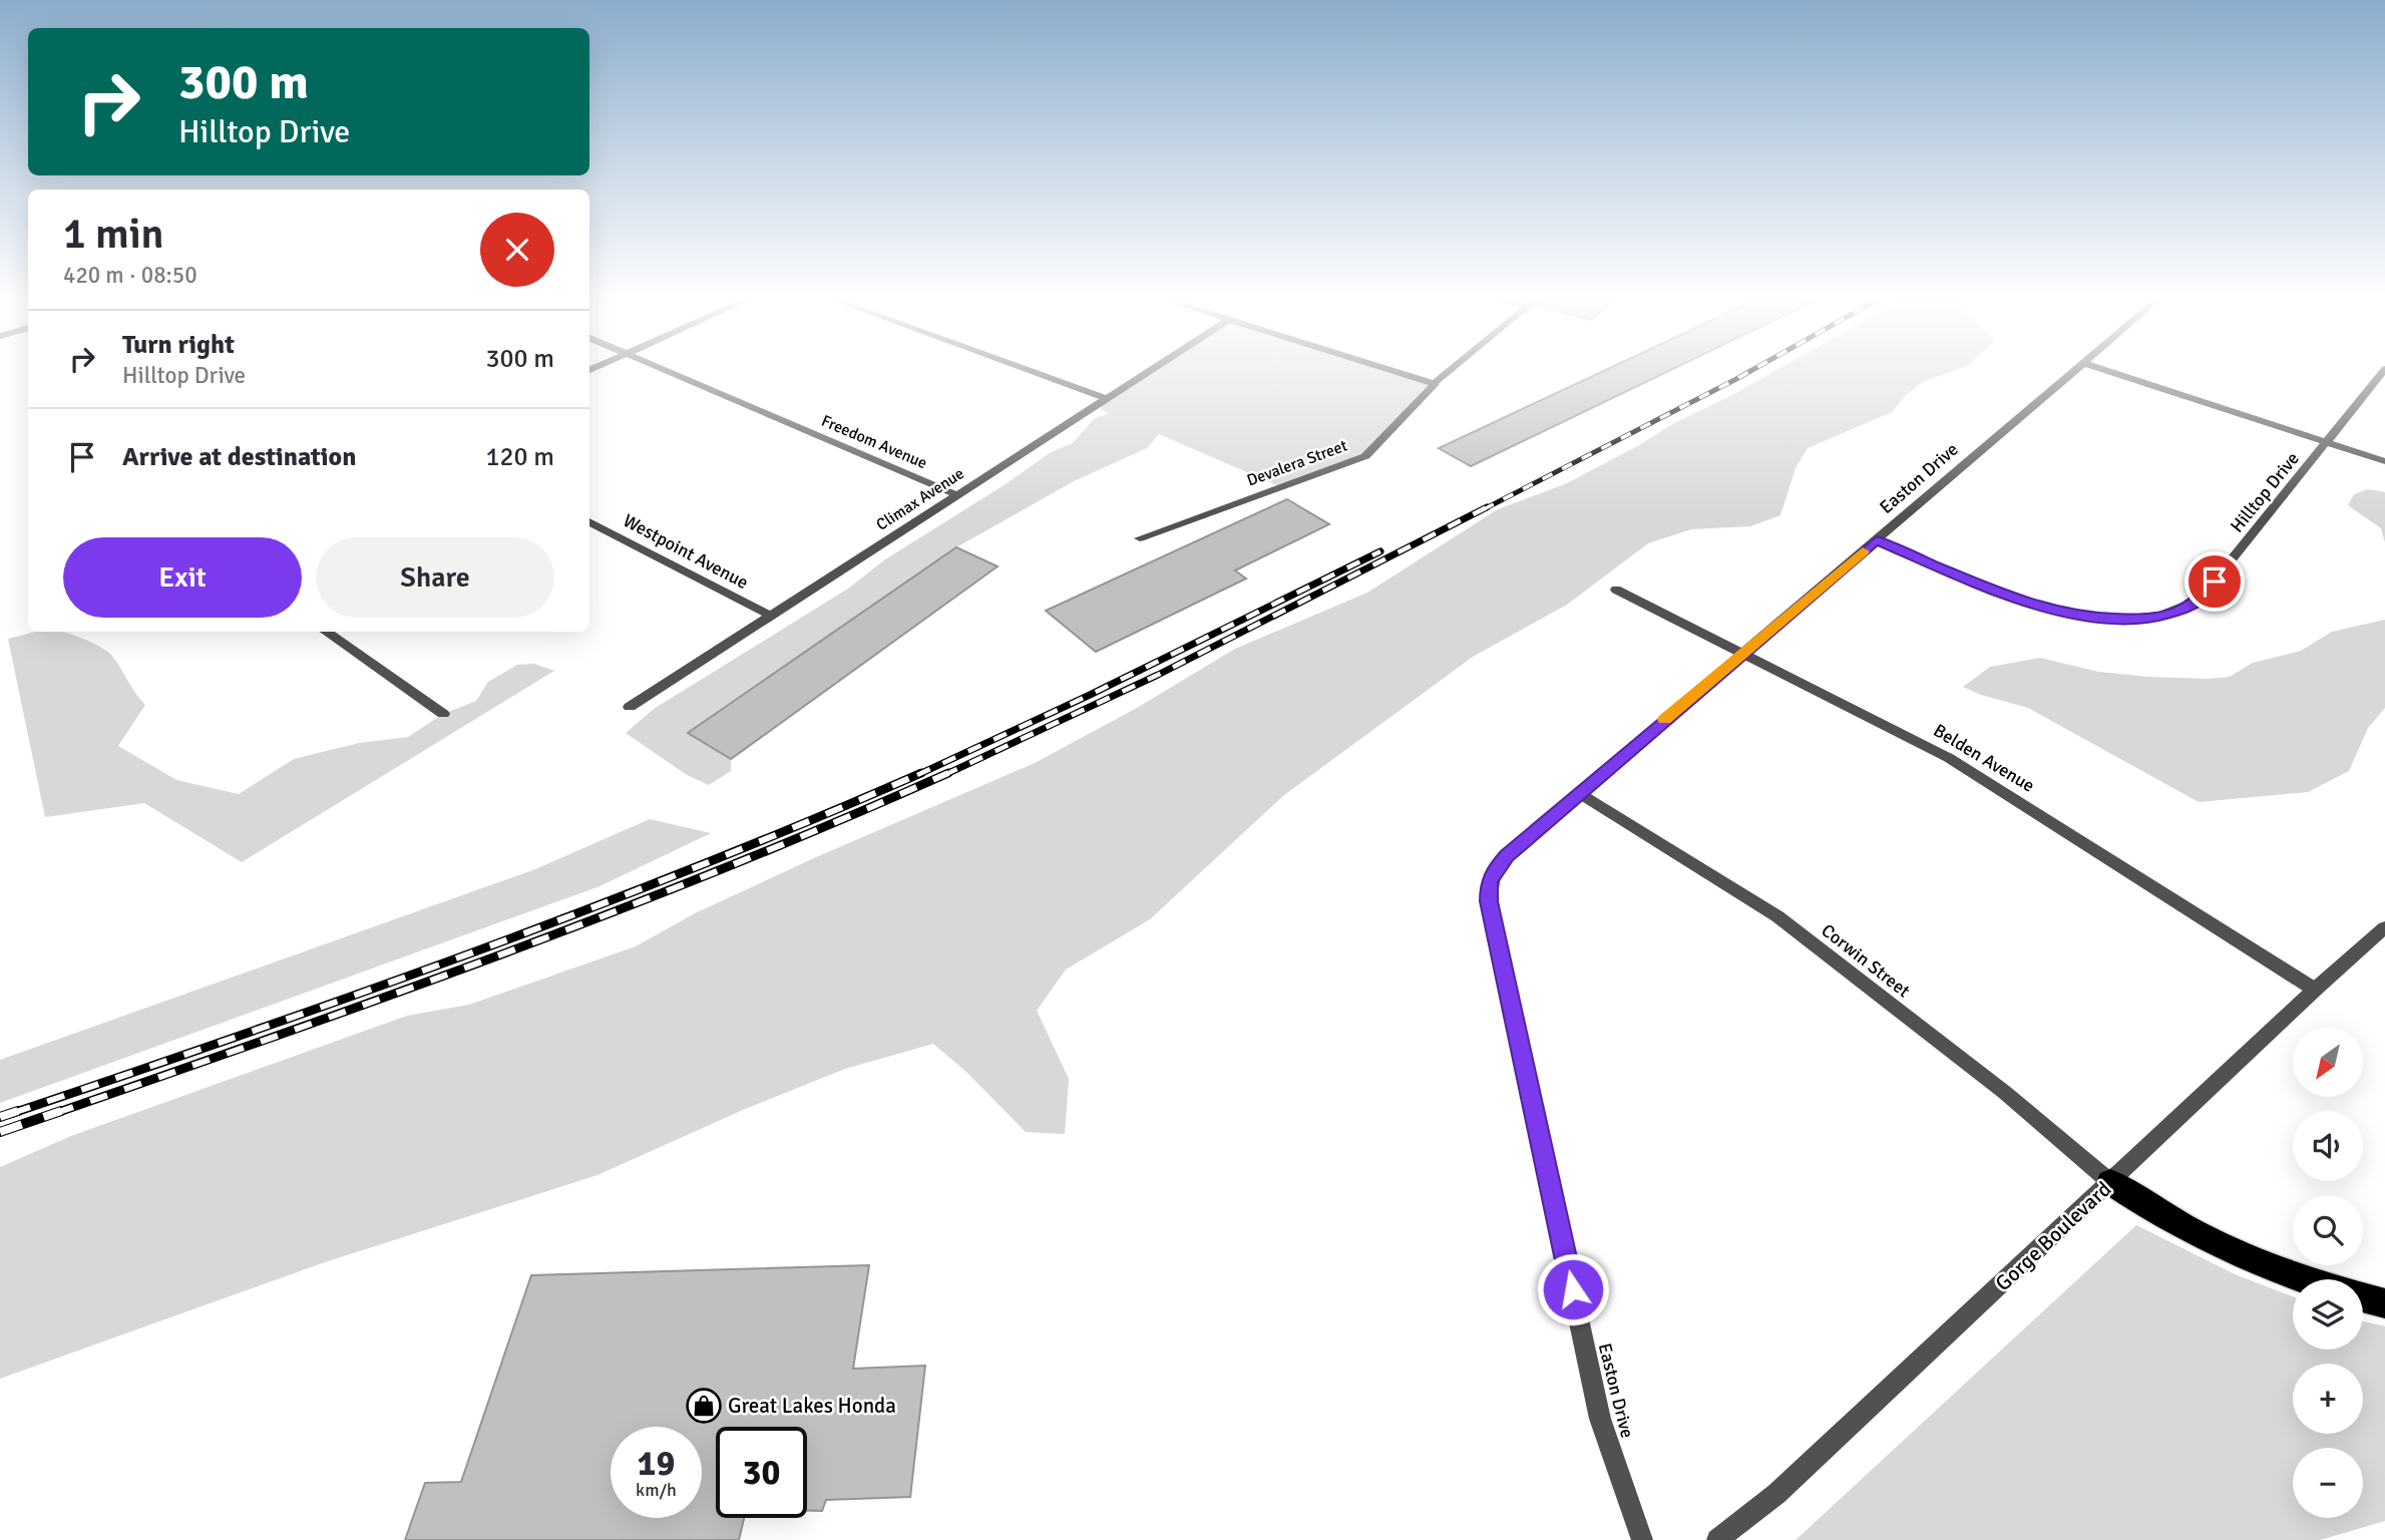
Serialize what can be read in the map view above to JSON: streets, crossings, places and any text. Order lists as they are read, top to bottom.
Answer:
{
  "streets": {
    "street": [
      "Freedom Avenue",
      "Devalera Street",
      "Easton Drive",
      "Hilltop Drive",
      "Climax Avenue",
      "Westpoint Avenue",
      "Belden Avenue",
      "Corwin Street",
      "Gorge Boulevard"
    ]
  },
  "crossings": [
    ["Freedom Avenue", "Climax Avenue"],
    ["Easton Drive", "Hilltop Drive"],
    ["Easton Drive", "Belden Avenue"],
    ["Easton Drive", "Corwin Street"],
    ["Climax Avenue", "Westpoint Avenue"],
    ["Belden Avenue", "Gorge Boulevard"],
    ["Corwin Street", "Gorge Boulevard"]
  ],
  "places": {
    "shop": ["Great Lakes Honda"]
  },
  "north": "bottom left",
  "page": {
    "turn": ["300 m", "Hilltop Drive"],
    "heading": ["1 min", "420 m · 08:50"],
    "list": [
      {
        "name": "Turn right",
        "note": "Hilltop Drive",
        "value": "300 m"
      },
      {
        "name": "Arrive at destination",
        "value": "120 m"
      }
    ],
    "buttons": ["Exit", "Share"],
    "map_buttons": ["+", "−"],
    "speed": "19 km/h",
    "limit": "30"
  }
}
